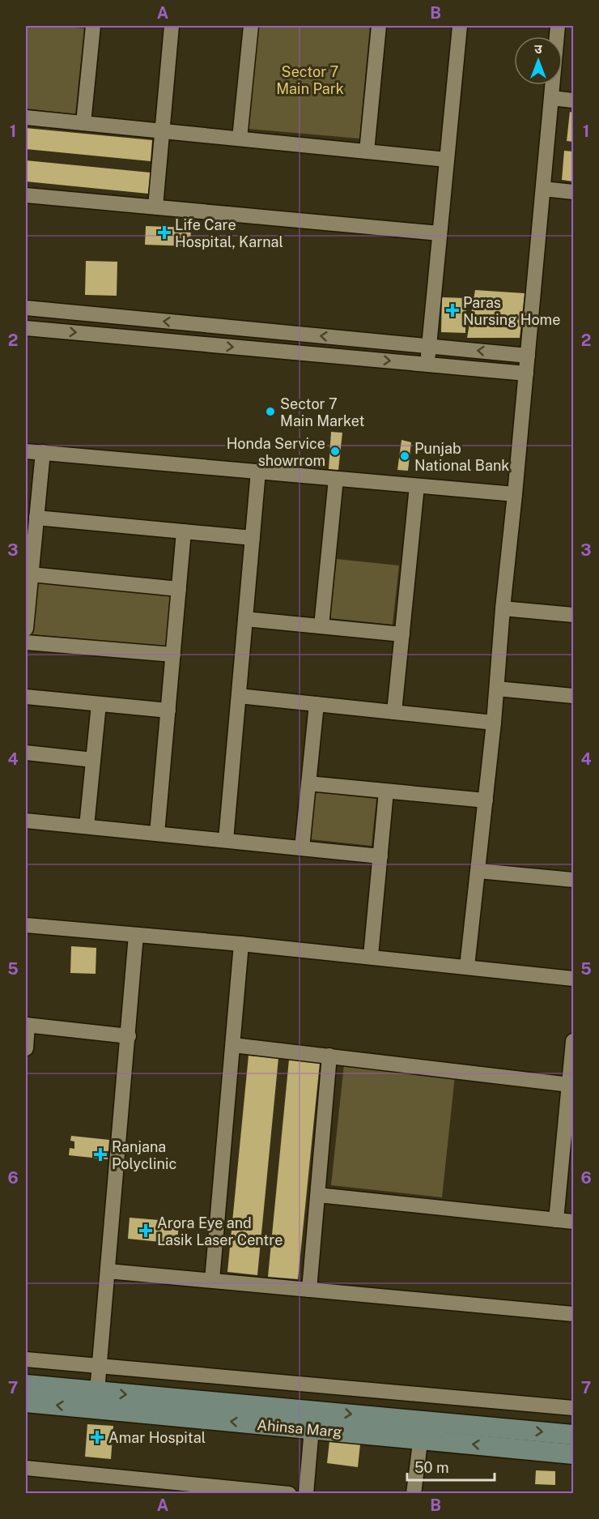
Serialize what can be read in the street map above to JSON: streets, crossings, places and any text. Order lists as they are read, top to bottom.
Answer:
{
  "streets": {
    "street": ["Ahinsa Marg"]
  },
  "parks": ["Sector 7 Main Park"],
  "places": {
    "health": [
      "Life Care Hospital, Karnal",
      "Paras Nursing Home",
      "Ranjana Polyclinic",
      "Arora Eye and Lasik Laser Centre",
      "Amar Hospital"
    ],
    "other": ["Sector 7 Main Market", "Honda Service showrrom", "Punjab National Bank"]
  },
  "scale_bar": "50 m",
  "north": "top",
  "grid": {
    "columns": ["A", "B"],
    "rows": [
      "1",
      "2",
      "3",
      "4",
      "5",
      "6",
      "7"
    ]
  }
}
